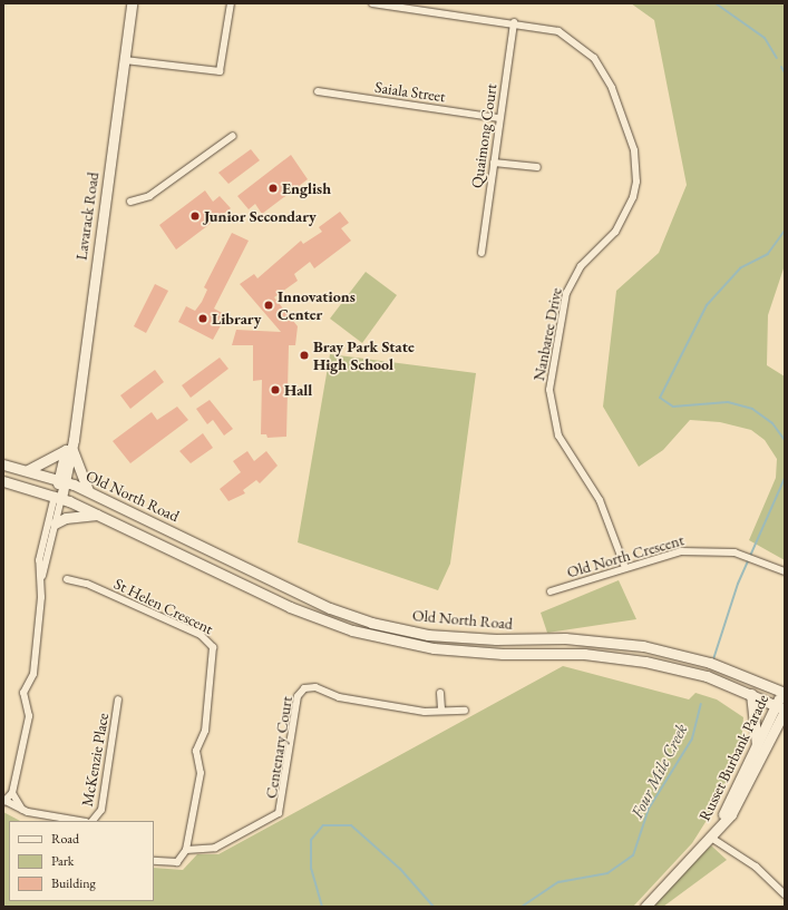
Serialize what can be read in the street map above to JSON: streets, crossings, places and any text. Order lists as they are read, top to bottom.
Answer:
{
  "streets": {
    "main road": ["Lavarack Road", "Old North Road", "Russet Burbank Parade"],
    "street": [
      "Saiala Street",
      "Quaimong Court",
      "Nanbaree Drive",
      "Old North Crescent",
      "St Helen Crescent",
      "Centenary Court",
      "McKenzie Place"
    ]
  },
  "crossings": [
    ["Saiala Street", "Quaimong Court"],
    ["Quaimong Court", "Nanbaree Drive"],
    ["Lavarack Road", "Old North Road"],
    ["Nanbaree Drive", "Old North Crescent"],
    ["Old North Road", "Russet Burbank Parade"],
    ["St Helen Crescent", "Centenary Court"]
  ],
  "water": ["Four Mile Creek"],
  "places": [
    "English",
    "Junior Secondary",
    "Innovations Center",
    "Library",
    "Bray Park State High School",
    "Hall"
  ],
  "legend": ["Road", "Park", "Building"]
}
